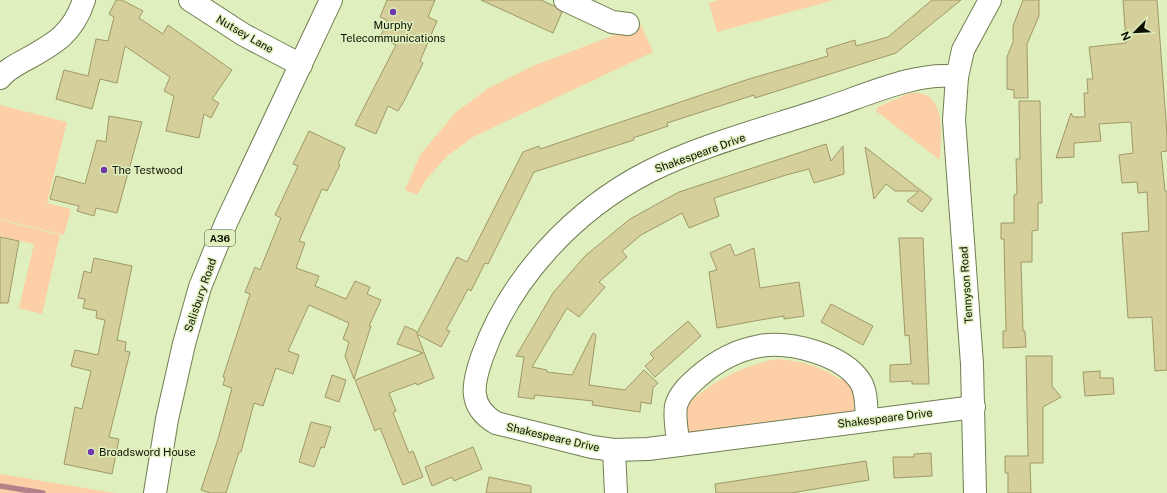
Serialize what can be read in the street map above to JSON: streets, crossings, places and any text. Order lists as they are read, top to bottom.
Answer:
{
  "streets": {
    "street": [
      "Nutsey Lane",
      "Shakespeare Drive",
      "A36",
      "Tennyson Road",
      "Salisbury Road"
    ]
  },
  "crossings": [
    ["Nutsey Lane", "Salisbury Road"],
    ["Shakespeare Drive", "Tennyson Road"]
  ],
  "places": ["Murphy Telecommunications", "The Testwood", "Broadsword House"],
  "north": "bottom left"
}
